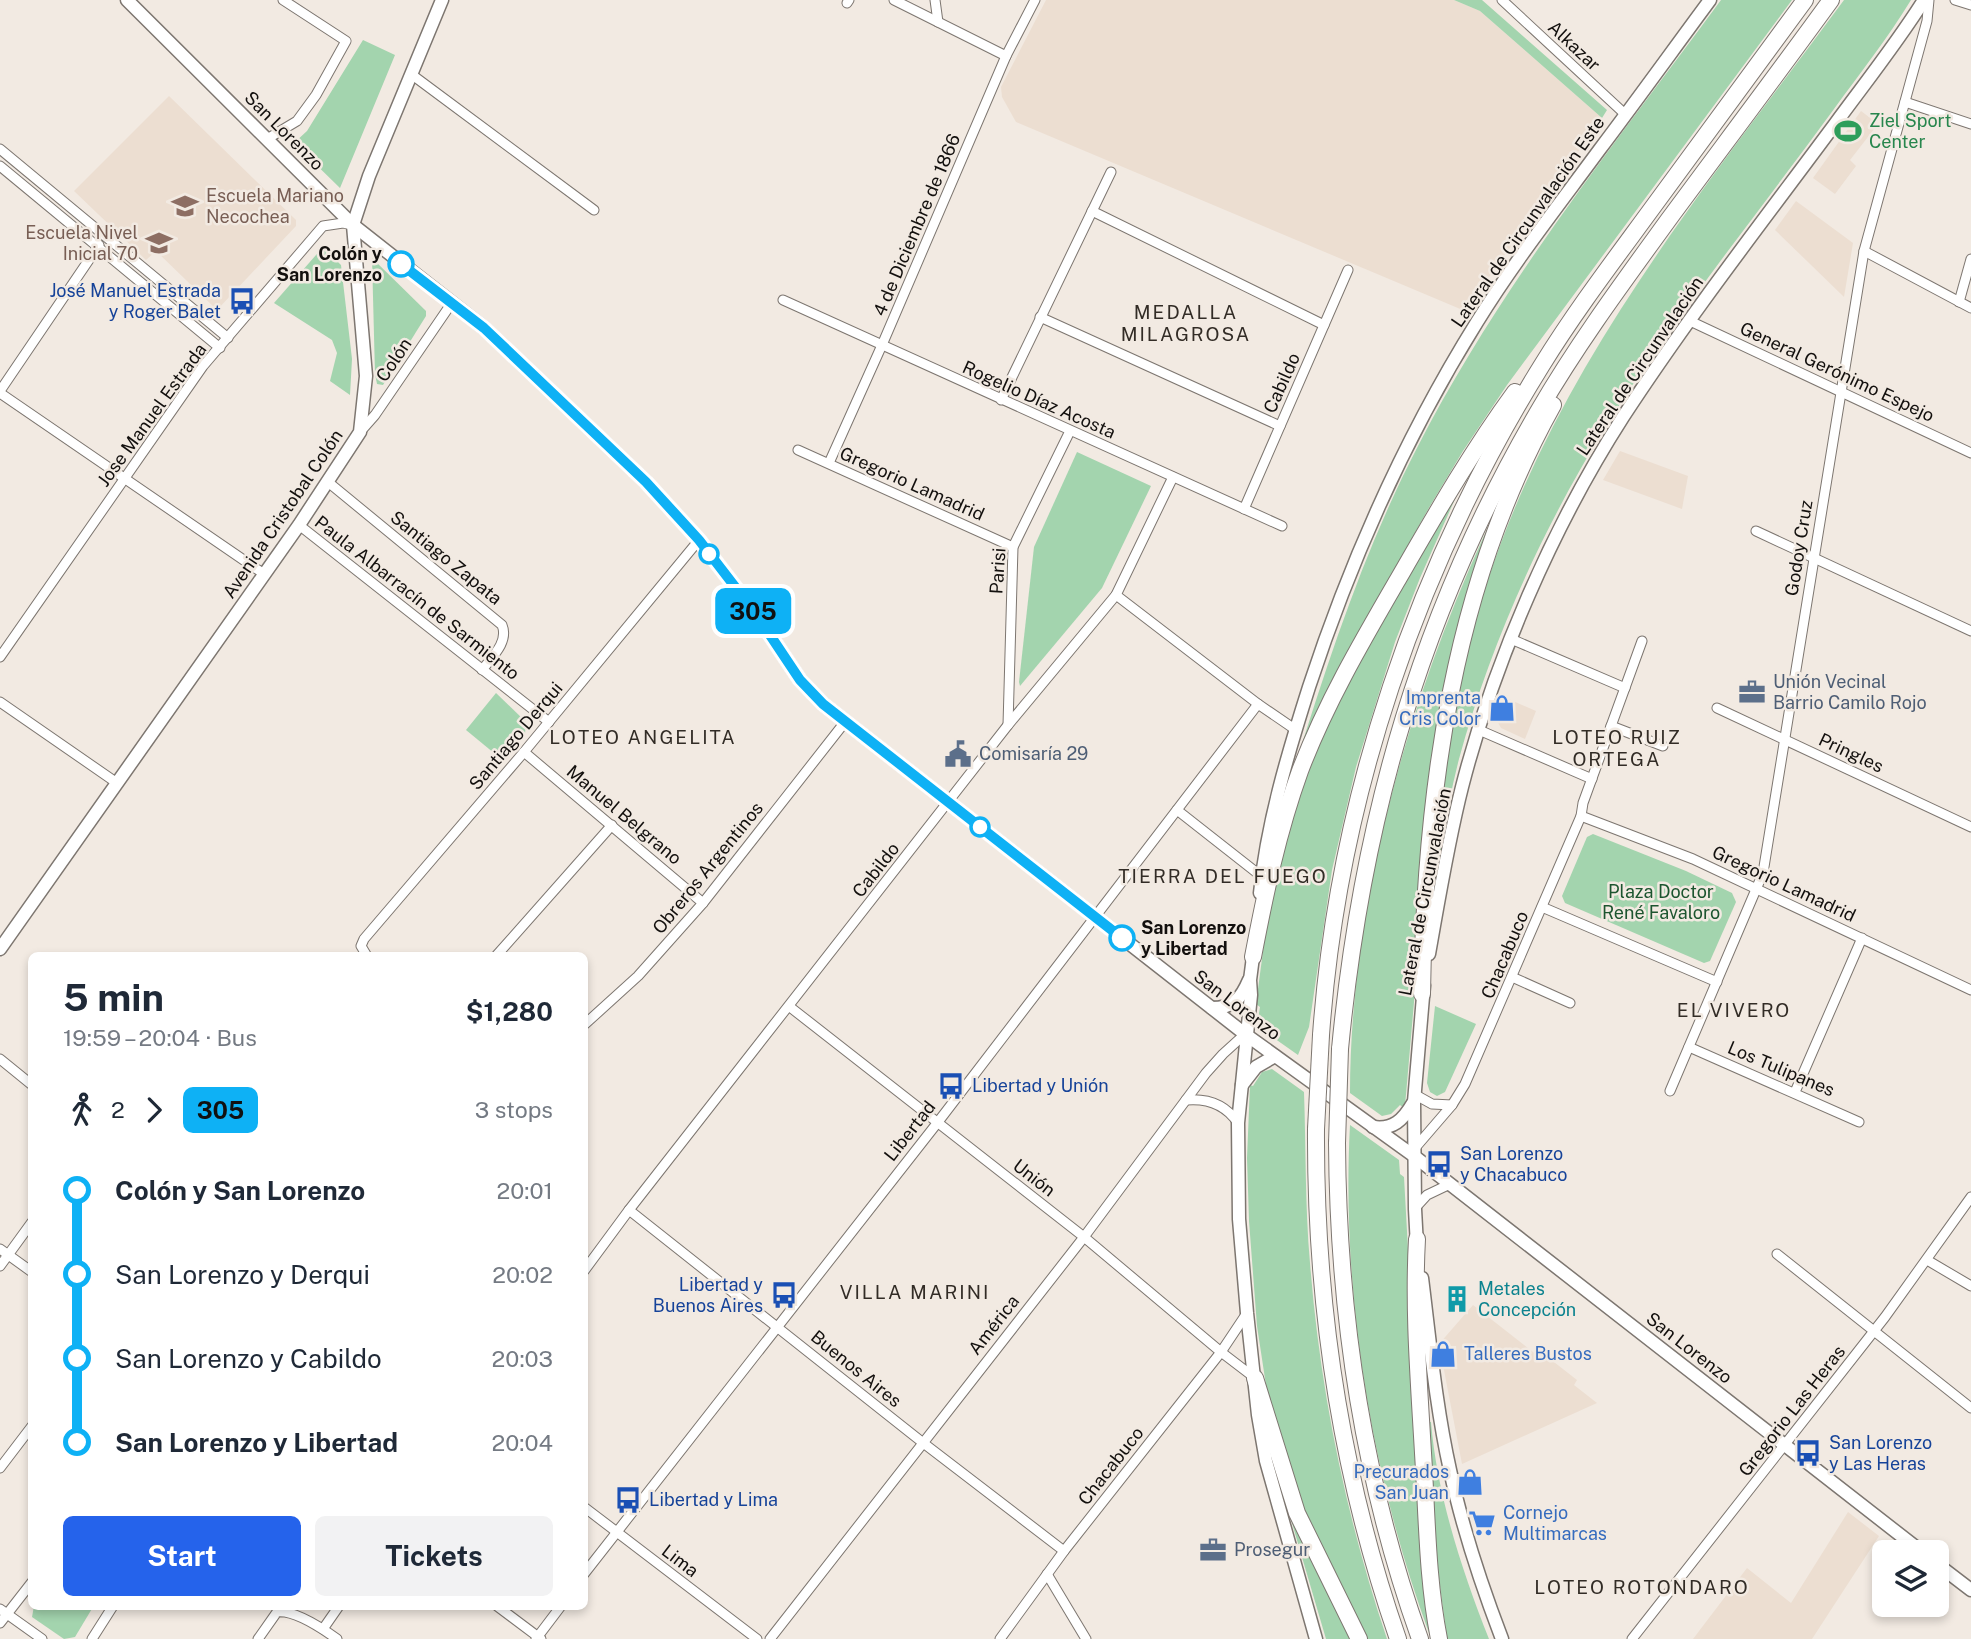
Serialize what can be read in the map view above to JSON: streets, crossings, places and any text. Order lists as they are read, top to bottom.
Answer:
{
  "streets": {
    "street": [
      "Alkazar",
      "San Lorenzo",
      "Lateral de Circunvalación Este",
      "4 de Diciembre de 1866",
      "Colón",
      "Lateral de Circunvalación",
      "General Gerónimo Espejo",
      "Cabildo",
      "Rogelio Díaz Acosta",
      "Jose Manuel Estrada",
      "Gregorio Lamadrid",
      "Avenida Cristobal Colón",
      "Godoy Cruz",
      "Santiago Zapata",
      "Parisi",
      "Paula Albarracín de Sarmiento",
      "Santiago Derqui",
      "Pringles",
      "Manuel Belgrano",
      "Obreros Argentinos",
      "Chacabuco",
      "Los Tulipanes",
      "Libertad",
      "Unión",
      "América",
      "Buenos Aires",
      "Gregorio Las Heras",
      "Lima"
    ]
  },
  "crossings": [
    ["Alkazar", "Lateral de Circunvalación Este"],
    ["San Lorenzo", "Lateral de Circunvalación Este"],
    ["San Lorenzo", "Colón"],
    ["San Lorenzo", "Lateral de Circunvalación"],
    ["San Lorenzo", "Cabildo"],
    ["San Lorenzo", "Jose Manuel Estrada"],
    ["San Lorenzo", "Avenida Cristobal Colón"],
    ["San Lorenzo", "Santiago Derqui"],
    ["San Lorenzo", "Obreros Argentinos"],
    ["San Lorenzo", "Chacabuco"],
    ["San Lorenzo", "Libertad"],
    ["San Lorenzo", "América"],
    ["San Lorenzo", "Gregorio Las Heras"],
    ["Lateral de Circunvalación Este", "Chacabuco"],
    ["Lateral de Circunvalación Este", "Unión"],
    ["Lateral de Circunvalación Este", "América"],
    ["4 de Diciembre de 1866", "Rogelio Díaz Acosta"],
    ["4 de Diciembre de 1866", "Gregorio Lamadrid"],
    ["Colón", "Avenida Cristobal Colón"],
    ["Lateral de Circunvalación", "General Gerónimo Espejo"],
    ["Lateral de Circunvalación", "Godoy Cruz"],
    ["Lateral de Circunvalación", "Chacabuco"],
    ["General Gerónimo Espejo", "Godoy Cruz"],
    ["Cabildo", "Rogelio Díaz Acosta"],
    ["Cabildo", "Parisi"],
    ["Cabildo", "Unión"],
    ["Cabildo", "Buenos Aires"],
    ["Rogelio Díaz Acosta", "Parisi"],
    ["Jose Manuel Estrada", "Avenida Cristobal Colón"],
    ["Gregorio Lamadrid", "Godoy Cruz"],
    ["Gregorio Lamadrid", "Parisi"],
    ["Gregorio Lamadrid", "Chacabuco"],
    ["Avenida Cristobal Colón", "Santiago Zapata"],
    ["Avenida Cristobal Colón", "Paula Albarracín de Sarmiento"],
    ["Godoy Cruz", "Pringles"],
    ["Godoy Cruz", "Los Tulipanes"],
    ["Santiago Zapata", "Paula Albarracín de Sarmiento"],
    ["Paula Albarracín de Sarmiento", "Santiago Derqui"],
    ["Santiago Derqui", "Manuel Belgrano"],
    ["Manuel Belgrano", "Obreros Argentinos"],
    ["Chacabuco", "Unión"],
    ["Chacabuco", "Buenos Aires"],
    ["Libertad", "Unión"],
    ["Libertad", "Buenos Aires"],
    ["Libertad", "Lima"],
    ["Unión", "América"],
    ["América", "Buenos Aires"]
  ],
  "districts": [
    "MEDALLA MILAGROSA",
    "LOTEO ANGELITA",
    "LOTEO RUIZ ORTEGA",
    "TIERRA DEL FUEGO",
    "EL VIVERO",
    "VILLA MARINI",
    "LOTEO ROTONDARO"
  ],
  "parks": ["Plaza Doctor René Favaloro"],
  "places": {
    "sports": ["Ziel Sport Center"],
    "school or university": ["Escuela Mariano Necochea", "Escuela Nivel Inicial 70"],
    "other": ["Colón y San Lorenzo", "San Lorenzo y Libertad"],
    "bus stop": [
      "José Manuel Estrada y Roger Balet",
      "Libertad y Unión",
      "San Lorenzo y Chacabuco",
      "Libertad y Buenos Aires",
      "San Lorenzo y Las Heras",
      "Libertad y Lima"
    ],
    "office": ["Unión Vecinal Barrio Camilo Rojo", "Prosegur"],
    "shop": ["Imprenta Cris Color", "Talleres Bustos", "Precurados San Juan"],
    "public building": ["Comisaría 29"],
    "building": ["Metales Concepción"],
    "supermarket": ["Cornejo Multimarcas"]
  },
  "lines": ["bus line 305"],
  "page": {
    "on_map": "305",
    "heading": ["5 min", "19:59 – 20:04 · Bus", "$1,280"],
    "legs": ["2", "305", "3 stops"],
    "list": [
      {
        "name": "Colón y San Lorenzo",
        "value": "20:01"
      },
      {
        "name": "San Lorenzo y Derqui",
        "value": "20:02"
      },
      {
        "name": "San Lorenzo y Cabildo",
        "value": "20:03"
      },
      {
        "name": "San Lorenzo y Libertad",
        "value": "20:04"
      }
    ],
    "buttons": ["Start", "Tickets"]
  }
}
